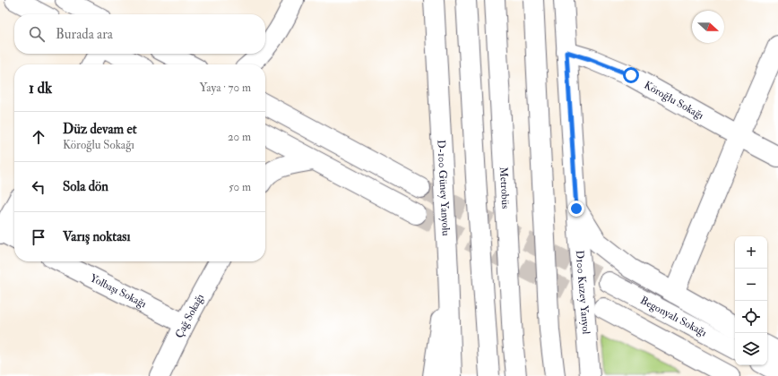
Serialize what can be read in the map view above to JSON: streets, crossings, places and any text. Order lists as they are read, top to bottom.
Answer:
{
  "streets": {
    "main road": [
      "Köroğlu Sokağı",
      "D-100 Güney Yanyolu",
      "Metrobüs",
      "Yolbaşı Sokağı",
      "D100 Kuzey Yanyol",
      "Çağ Sokağı",
      "Begonyalı Sokağı"
    ]
  },
  "crossings": [
    ["Köroğlu Sokağı", "D100 Kuzey Yanyol"],
    ["Yolbaşı Sokağı", "Çağ Sokağı"]
  ],
  "north": "right",
  "page": {
    "search": "Burada ara",
    "heading": ["1 dk", "Yaya · 70 m"],
    "list": [
      ["Düz devam et", "Köroğlu Sokağı", "20 m"],
      ["Sola dön", "50 m"],
      "Varış noktası"
    ],
    "map_buttons": ["+", "−"]
  }
}
